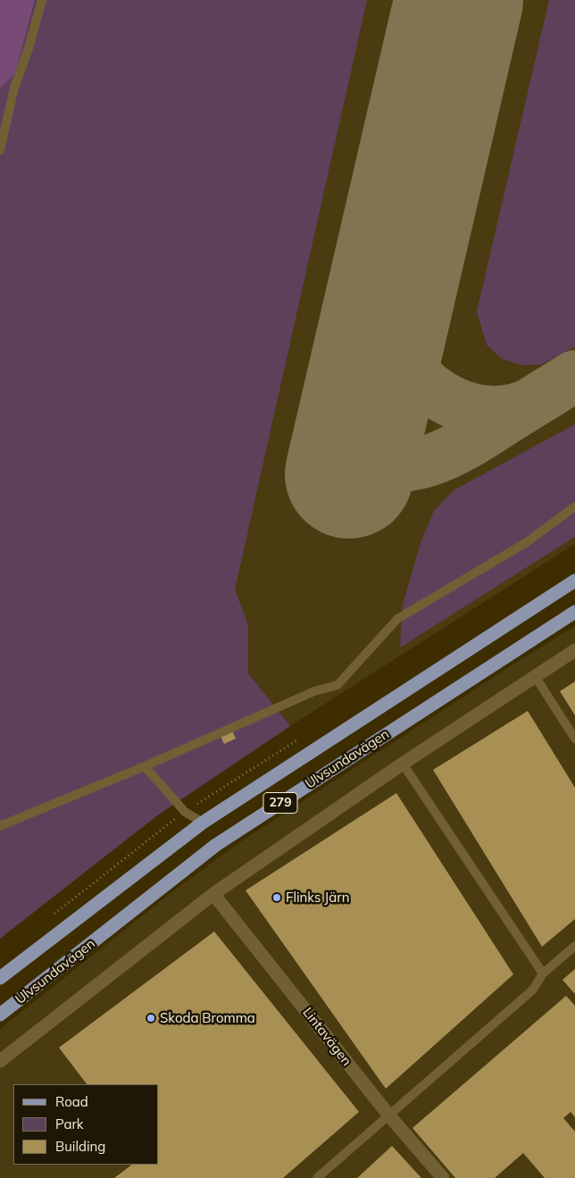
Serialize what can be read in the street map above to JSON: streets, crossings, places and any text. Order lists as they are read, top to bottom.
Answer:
{
  "streets": {
    "main road": ["Ulvsundavägen", "279"],
    "street": ["Lintavägen"]
  },
  "places": ["Flinks Järn", "Skoda Bromma"],
  "legend": ["Road", "Park", "Building"]
}
